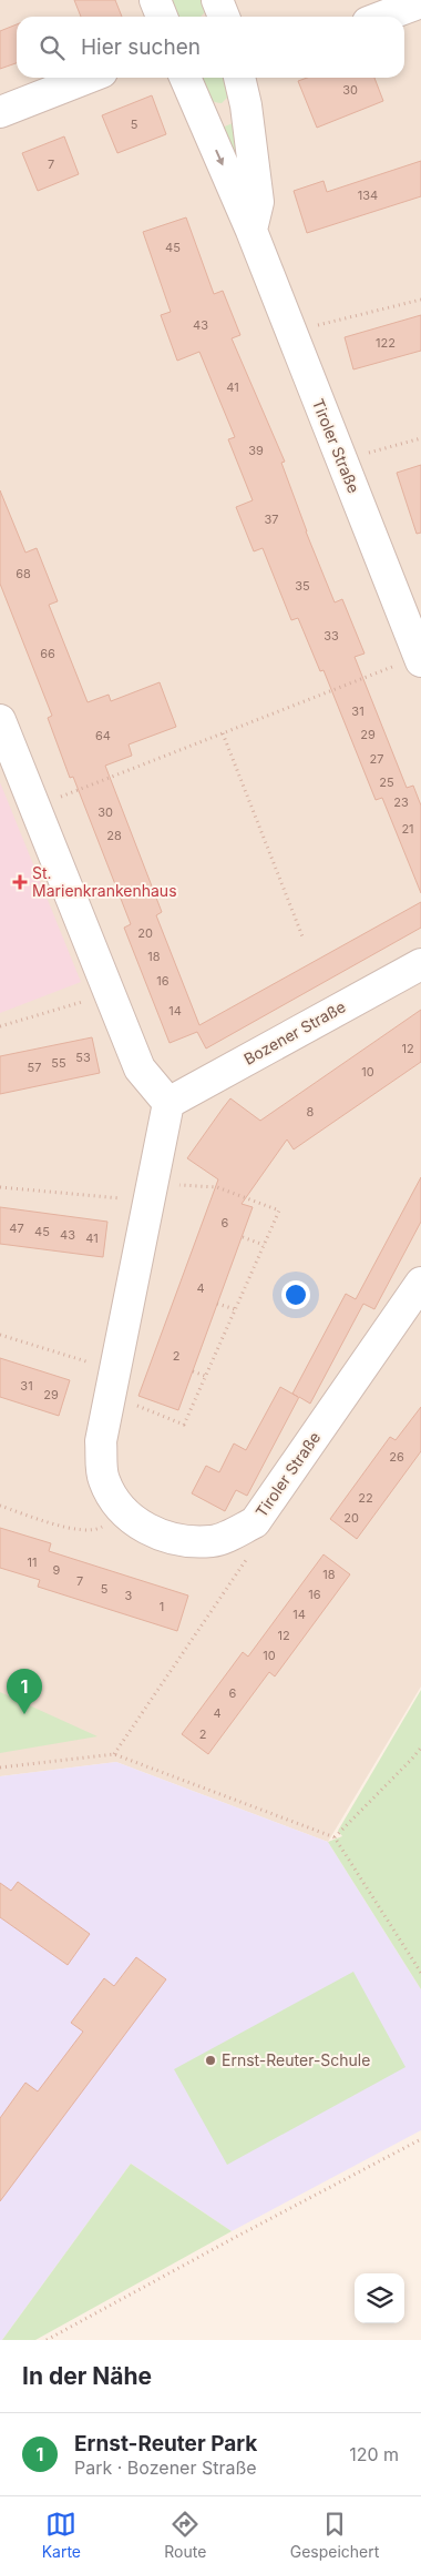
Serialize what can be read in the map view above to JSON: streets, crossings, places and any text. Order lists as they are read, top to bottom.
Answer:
{
  "streets": {
    "street": ["Tiroler Straße", "Bozener Straße"]
  },
  "places": {
    "health": ["St. Marienkrankenhaus"],
    "other": ["Ernst-Reuter-Schule"]
  },
  "house_numbers": [
    "30",
    "5",
    "7",
    "134",
    "45",
    "43",
    "122",
    "41",
    "39",
    "37",
    "68",
    "35",
    "33",
    "66",
    "31",
    "29",
    "64",
    "27",
    "25",
    "23",
    "30",
    "21",
    "28",
    "20",
    "18",
    "16",
    "14",
    "12",
    "53",
    "55",
    "57",
    "10",
    "8",
    "6",
    "47",
    "45",
    "43",
    "41",
    "4",
    "2",
    "31",
    "29",
    "26",
    "22",
    "20",
    "11",
    "9",
    "18",
    "7",
    "5",
    "16",
    "3",
    "1",
    "14",
    "12",
    "10",
    "6",
    "4",
    "2"
  ],
  "page": {
    "search": "Hier suchen",
    "pins": "1",
    "heading": "In der Nähe",
    "list": [
      {
        "mark": "1",
        "name": "Ernst-Reuter Park",
        "note": "Park · Bozener Straße",
        "value": "120 m"
      }
    ],
    "nav": ["Karte", "Route", "Gespeichert"]
  }
}
